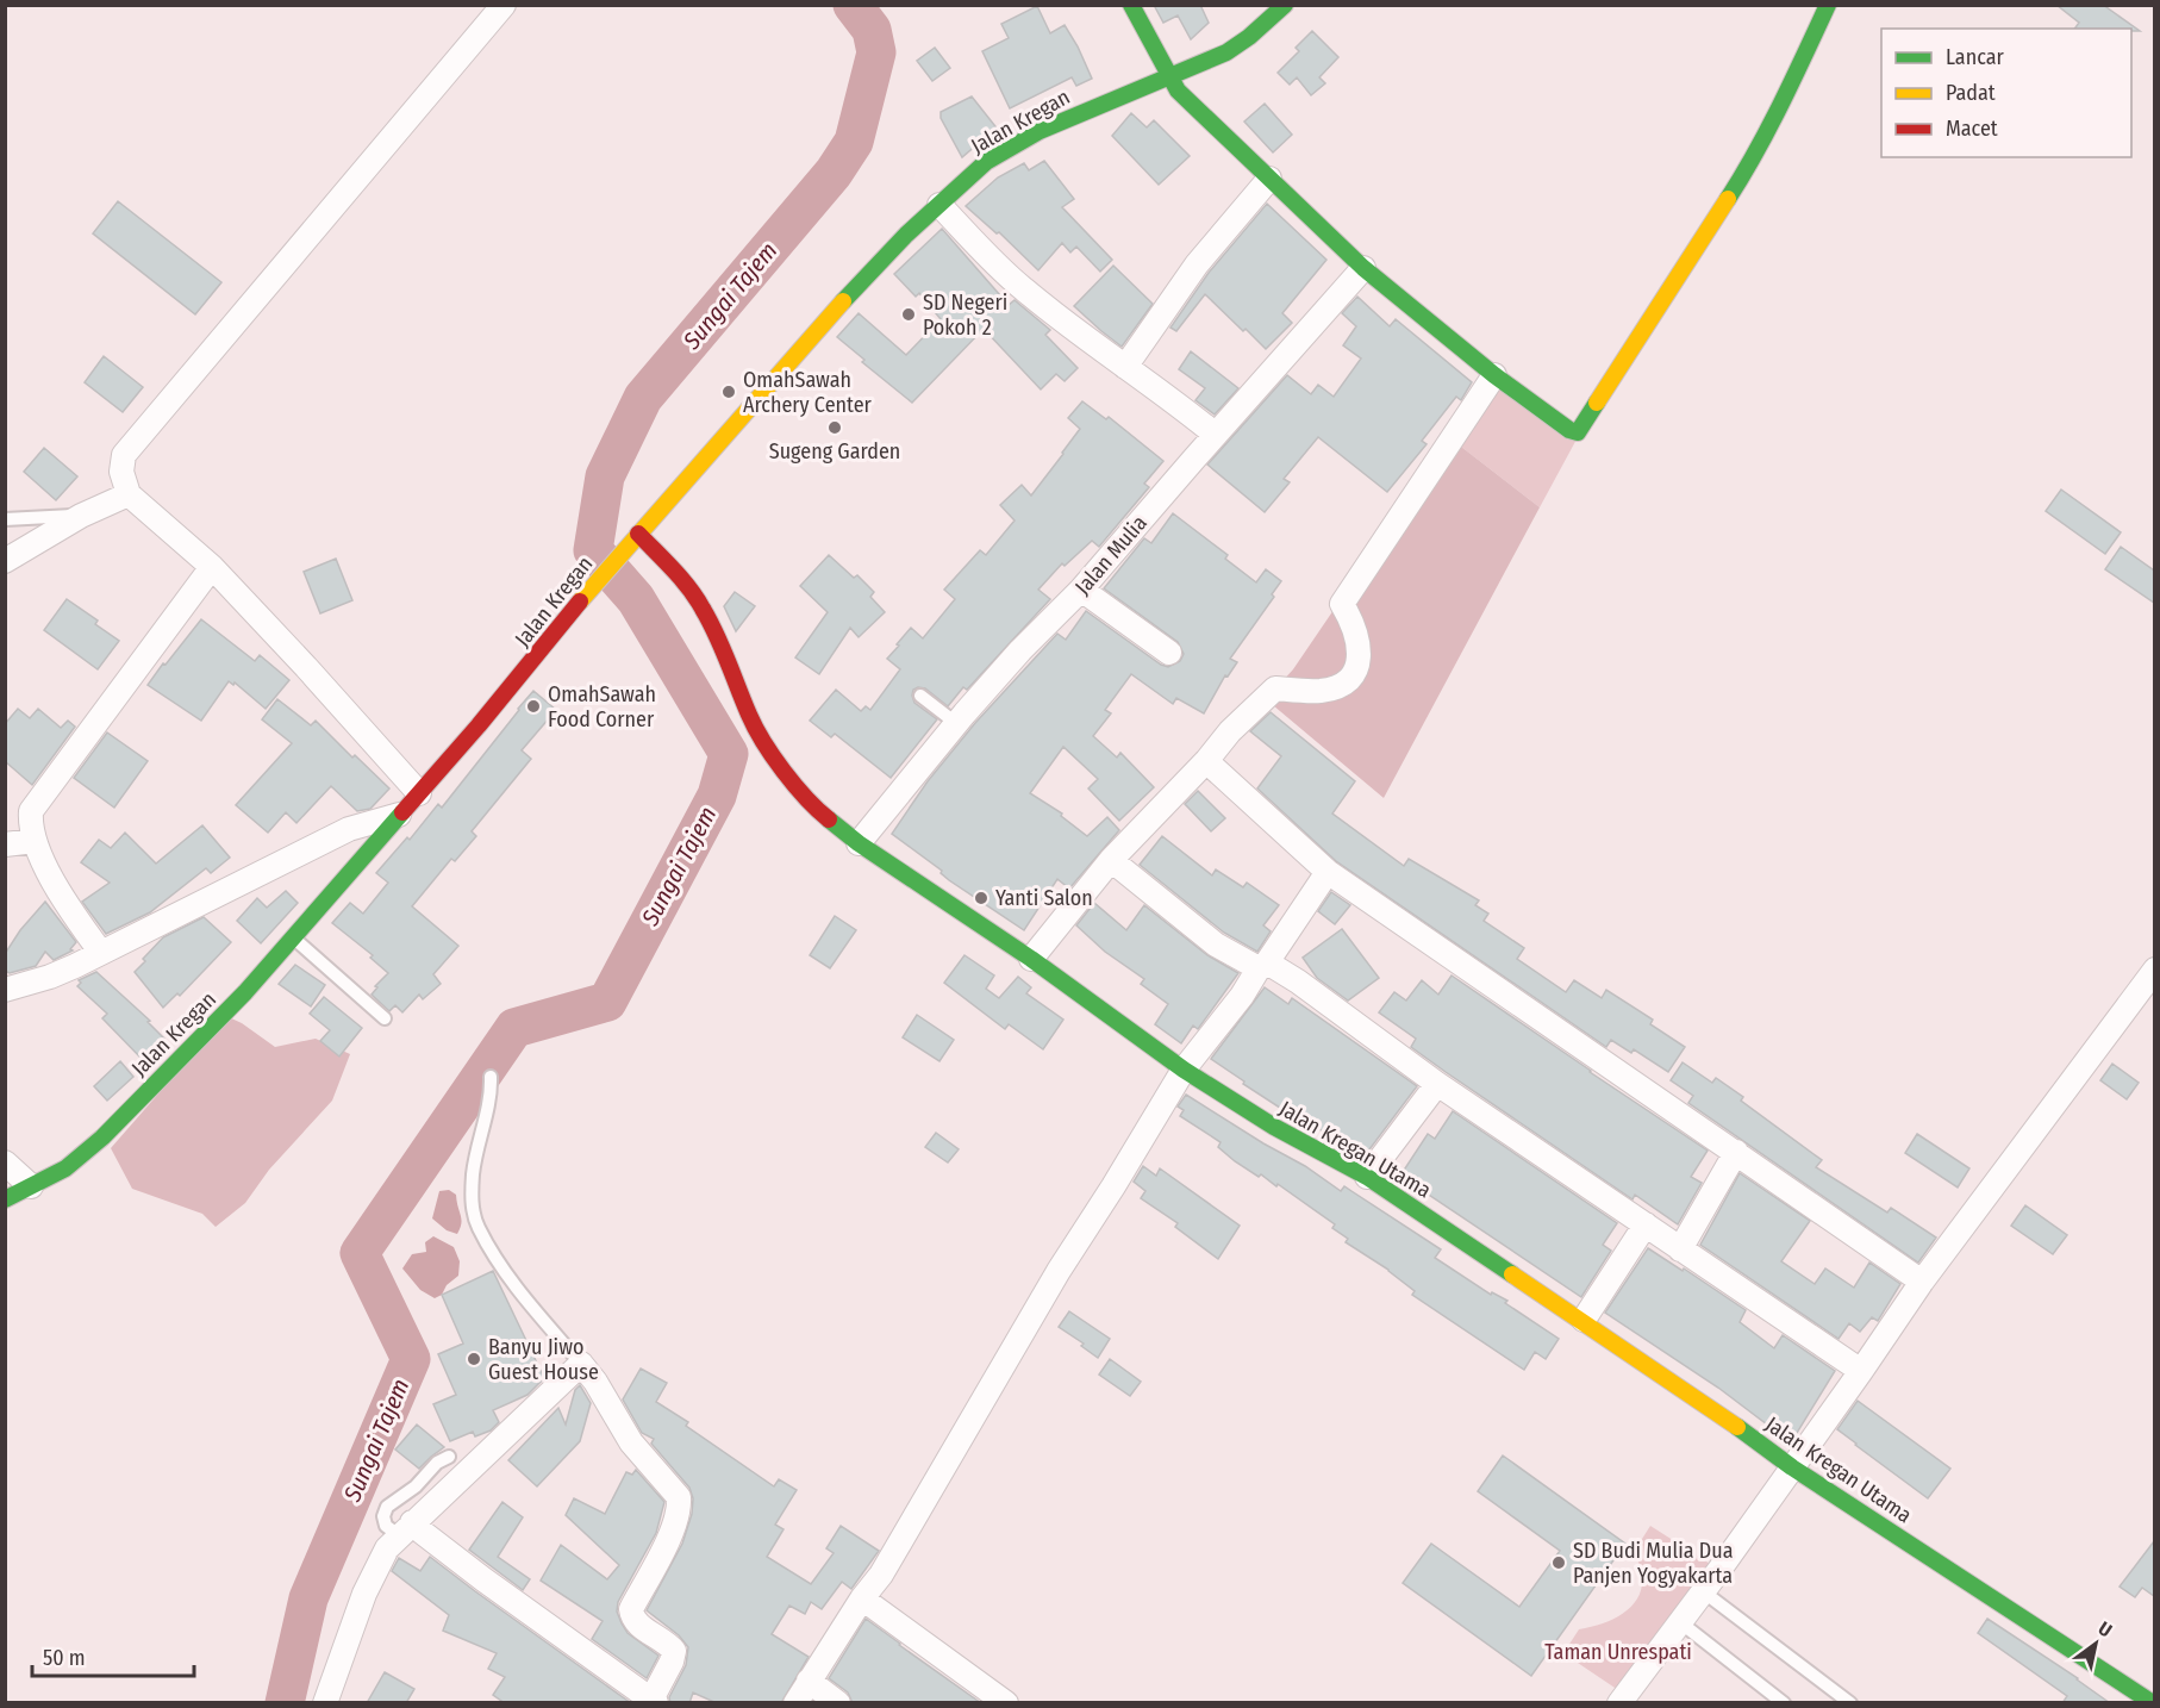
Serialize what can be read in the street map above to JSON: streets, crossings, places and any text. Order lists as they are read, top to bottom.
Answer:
{
  "streets": {
    "street": ["Jalan Kregan", "Jalan Mulia", "Jalan Kregan Utama"]
  },
  "crossings": [
    ["Jalan Kregan", "Jalan Kregan Utama"],
    ["Jalan Mulia", "Jalan Kregan Utama"]
  ],
  "water": ["Sungai Tajem"],
  "parks": ["Taman Unrespati"],
  "places": [
    "SD Negeri Pokoh 2",
    "OmahSawah Archery Center",
    "Sugeng Garden",
    "OmahSawah Food Corner",
    "Yanti Salon",
    "Banyu Jiwo Guest House",
    "SD Budi Mulia Dua Panjen Yogyakarta"
  ],
  "legend": ["Lancar", "Padat", "Macet"],
  "scale_bar": "50 m",
  "north": "top right"
}
